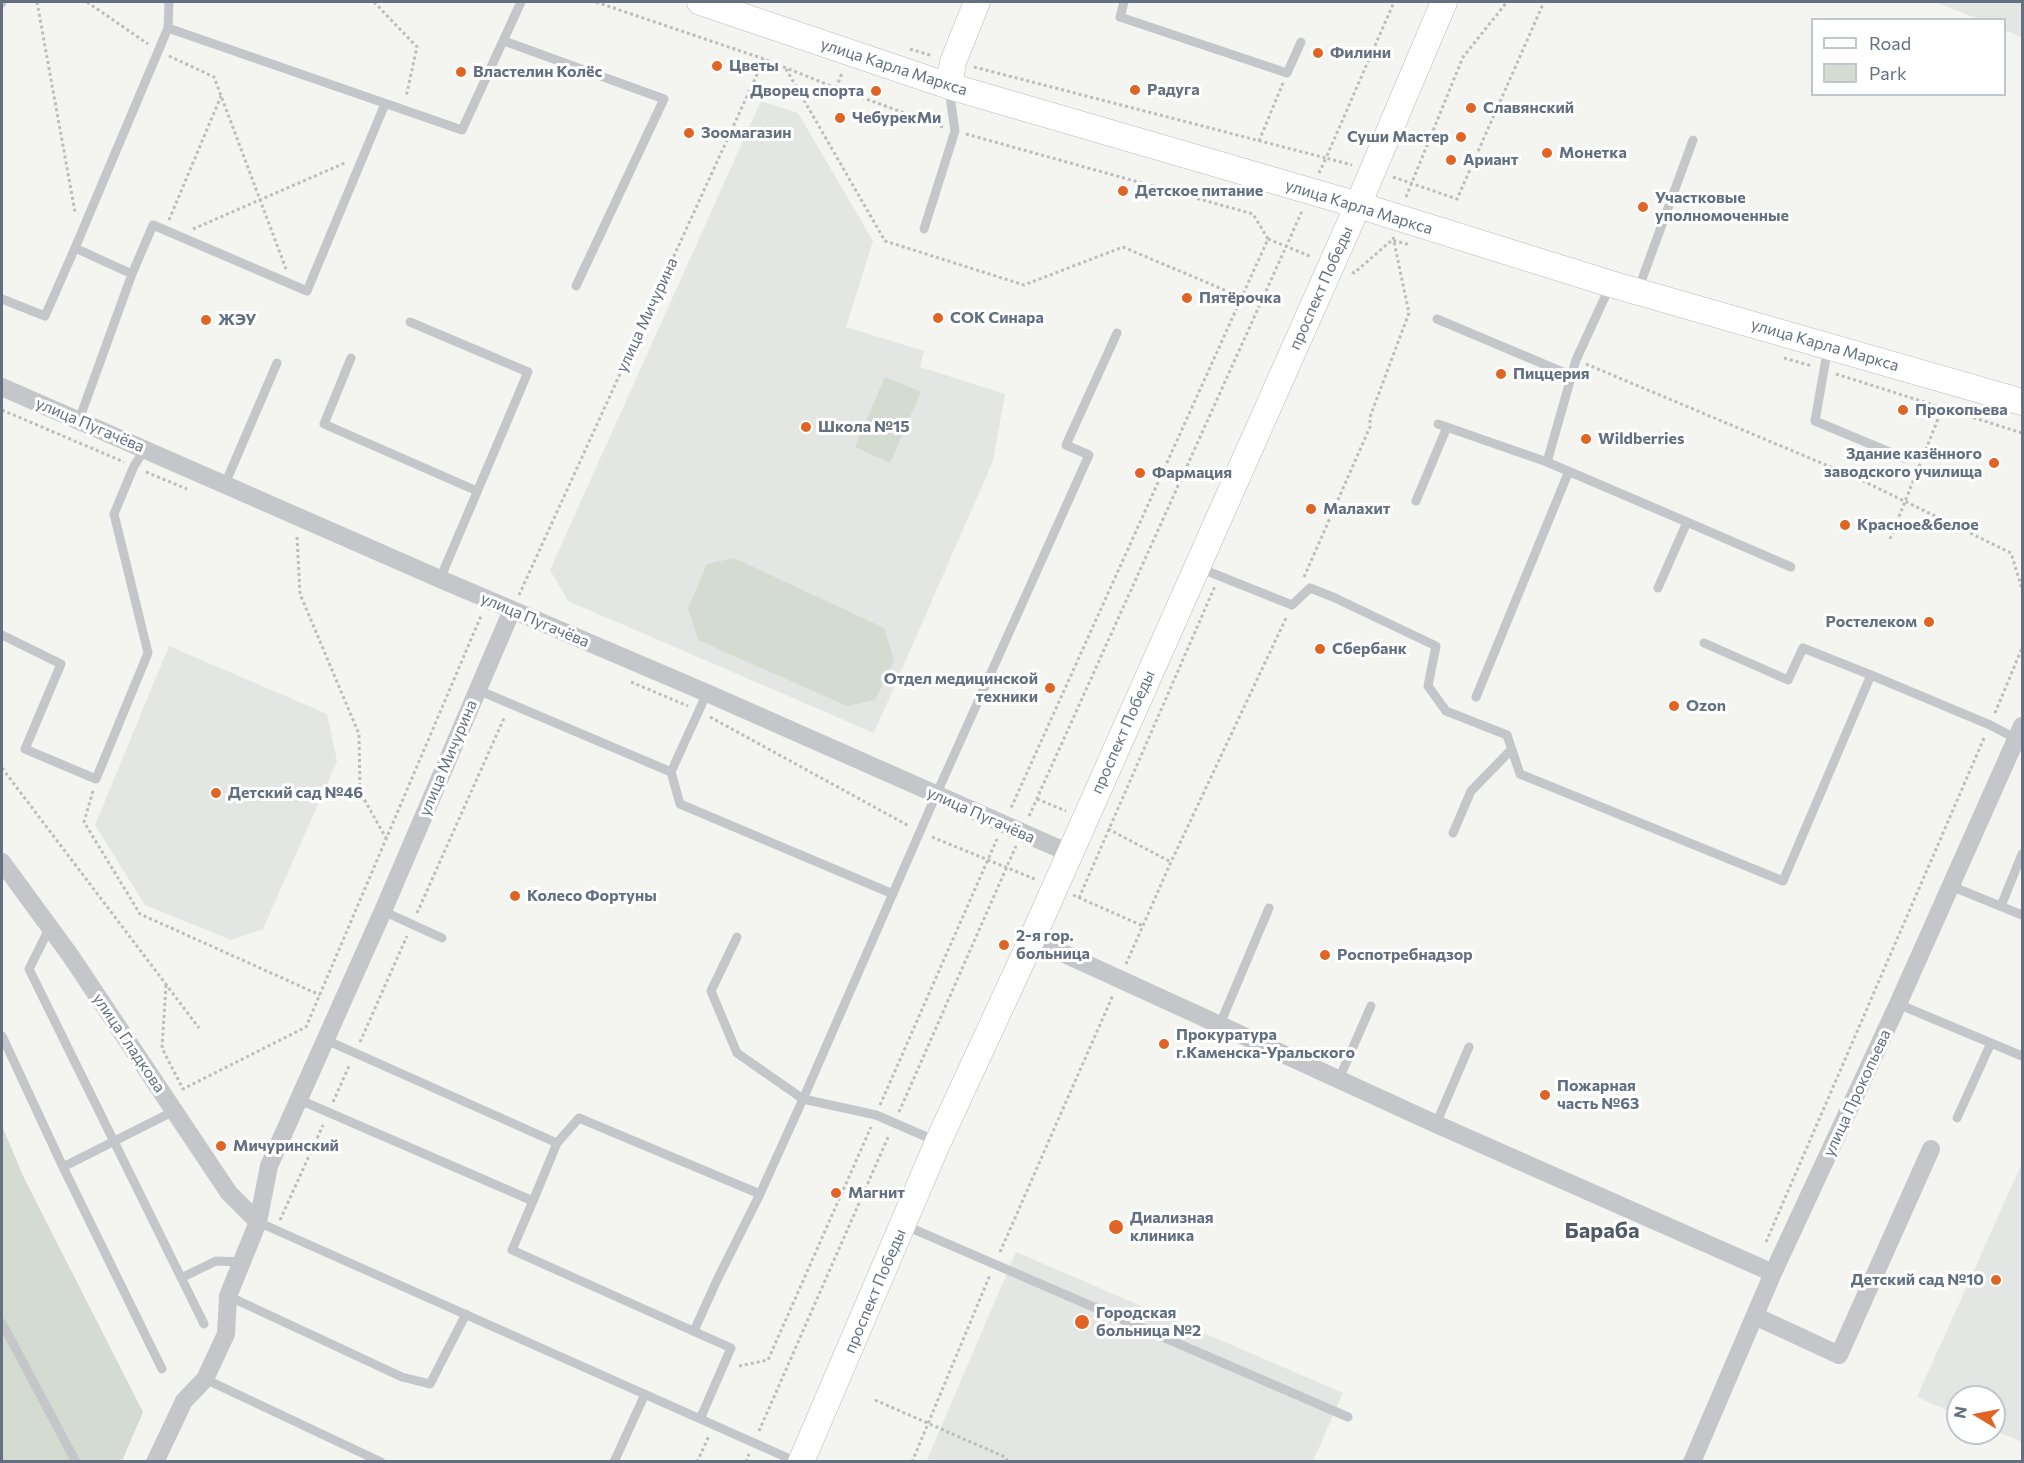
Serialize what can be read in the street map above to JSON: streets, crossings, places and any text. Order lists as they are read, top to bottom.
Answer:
{
  "streets": {
    "street": [
      "улица Карла Маркса",
      "проспект Победы",
      "улица Мичурина",
      "улица Пугачёва",
      "улица Гладкова",
      "улица Прокопьева"
    ]
  },
  "crossings": [
    ["улица Карла Маркса", "проспект Победы"],
    ["проспект Победы", "улица Пугачёва"],
    ["улица Мичурина", "улица Пугачёва"],
    ["улица Мичурина", "улица Гладкова"]
  ],
  "districts": ["Бараба"],
  "places": [
    "Филини",
    "Цветы",
    "Властелин Колёс",
    "Радуга",
    "Дворец спорта",
    "Славянский",
    "ЧебурекМи",
    "Зоомагазин",
    "Суши Мастер",
    "Монетка",
    "Ариант",
    "Детское питание",
    "Участковые уполномоченные",
    "Пятёрочка",
    "СОК Синара",
    "ЖЭУ",
    "Пиццерия",
    "Прокопьева",
    "Школа №15",
    "Wildberries",
    "Здание казённого заводского училища",
    "Фармация",
    "Малахит",
    "Красное&белое",
    "Ростелеком",
    "Сбербанк",
    "Отдел медицинской техники",
    "Ozon",
    "Детский сад №46",
    "Колесо Фортуны",
    "2-я гор. больница",
    "Роспотребнадзор",
    "Прокуратура г.Каменска-Уральского",
    "Пожарная часть №63",
    "Мичуринский",
    "Магнит",
    "Диализная клиника",
    "Детский сад №10",
    "Городская больница №2"
  ],
  "legend": ["Road", "Park"],
  "north": "left"
}
